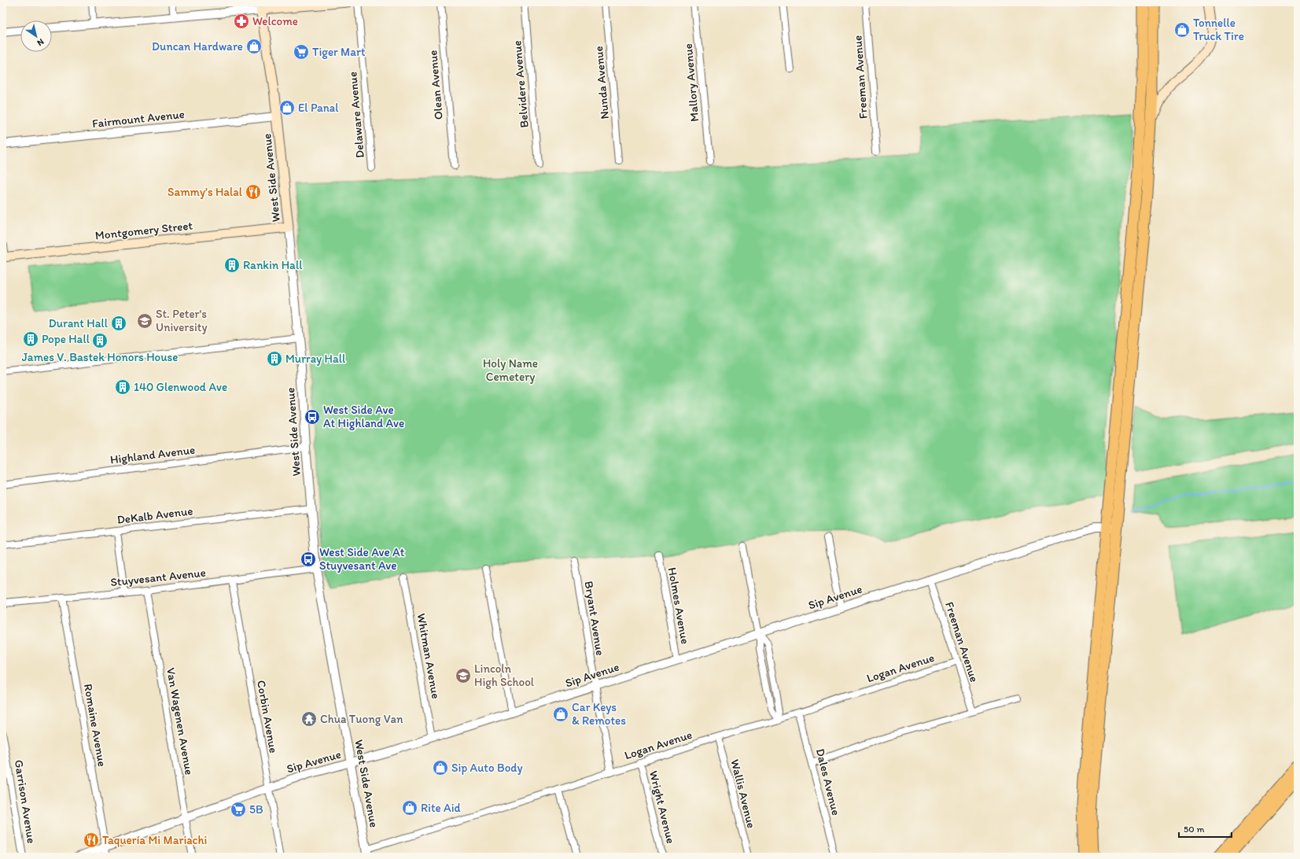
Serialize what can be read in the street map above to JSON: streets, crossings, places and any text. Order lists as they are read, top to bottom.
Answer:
{
  "streets": {
    "main road": ["West Side Avenue", "Montgomery Street"],
    "street": [
      "Freeman Avenue",
      "Nunda Avenue",
      "Mallory Avenue",
      "Belvidere Avenue",
      "Olean Avenue",
      "Delaware Avenue",
      "Fairmount Avenue",
      "Highland Avenue",
      "DeKalb Avenue",
      "Stuyvesant Avenue",
      "Sip Avenue",
      "Holmes Avenue",
      "Bryant Avenue",
      "Whitman Avenue",
      "Logan Avenue",
      "Corbin Avenue",
      "Van Wagenen Avenue",
      "Romaine Avenue",
      "Dales Avenue",
      "Wallis Avenue",
      "Garrison Avenue",
      "Wright Avenue"
    ]
  },
  "crossings": [
    ["Freeman Avenue", "Sip Avenue"],
    ["Freeman Avenue", "Logan Avenue"],
    ["Fairmount Avenue", "West Side Avenue"],
    ["West Side Avenue", "Montgomery Street"],
    ["West Side Avenue", "Highland Avenue"],
    ["West Side Avenue", "DeKalb Avenue"],
    ["West Side Avenue", "Stuyvesant Avenue"],
    ["West Side Avenue", "Sip Avenue"],
    ["West Side Avenue", "Logan Avenue"],
    ["Stuyvesant Avenue", "Corbin Avenue"],
    ["Stuyvesant Avenue", "Van Wagenen Avenue"],
    ["Stuyvesant Avenue", "Romaine Avenue"],
    ["Sip Avenue", "Holmes Avenue"],
    ["Sip Avenue", "Bryant Avenue"],
    ["Sip Avenue", "Whitman Avenue"],
    ["Sip Avenue", "Corbin Avenue"],
    ["Sip Avenue", "Van Wagenen Avenue"],
    ["Sip Avenue", "Romaine Avenue"],
    ["Bryant Avenue", "Logan Avenue"],
    ["Logan Avenue", "Dales Avenue"],
    ["Logan Avenue", "Wallis Avenue"],
    ["Logan Avenue", "Wright Avenue"]
  ],
  "parks": ["Holy Name Cemetery"],
  "places": {
    "pharmacy": ["Welcome"],
    "shop": [
      "Tonnelle Truck Tire",
      "Duncan Hardware",
      "El Panal",
      "Car Keys & Remotes",
      "Sip Auto Body",
      "Rite Aid"
    ],
    "supermarket": ["Tiger Mart", "5B"],
    "restaurant": ["Sammy’s Halal", "Taquería Mi Mariachi"],
    "building": [
      "Rankin Hall",
      "Durant Hall",
      "Pope Hall",
      "James V. Bastek Honors House",
      "Murray Hall",
      "140 Glenwood Ave"
    ],
    "school or university": ["St. Peter's University", "Lincoln High School"],
    "bus stop": ["West Side Ave At Highland Ave", "West Side Ave At Stuyvesant Ave"],
    "temple": ["Chua Tuong Van"]
  },
  "scale_bar": "50 m",
  "north": "bottom right"
}
